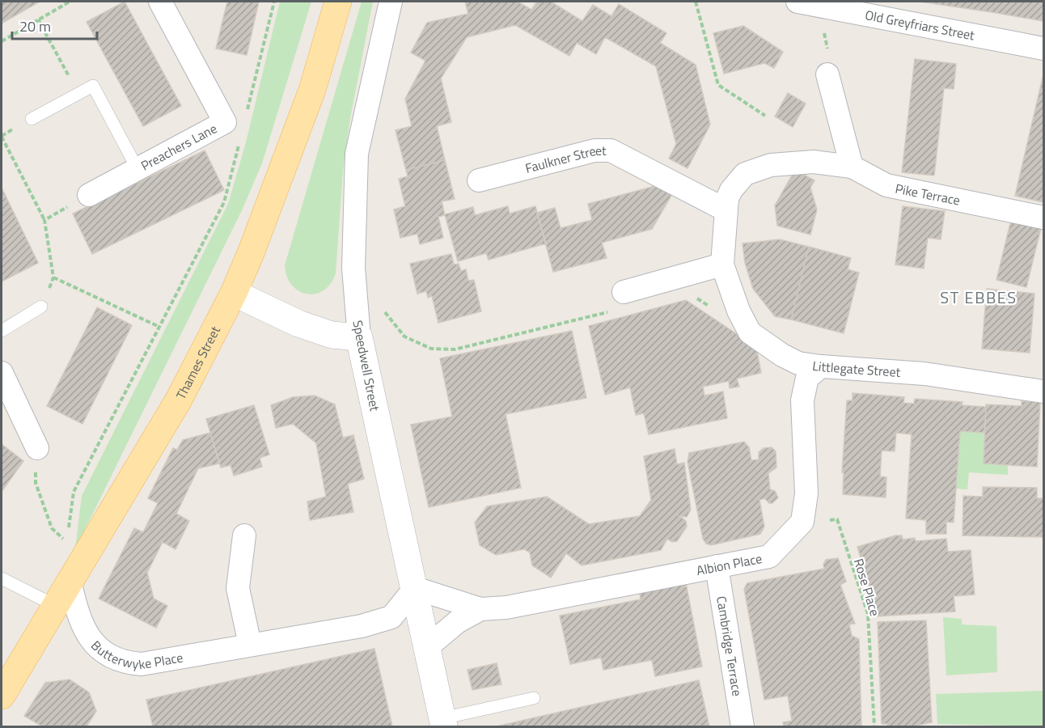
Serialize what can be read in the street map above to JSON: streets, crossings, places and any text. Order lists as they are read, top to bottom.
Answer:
{
  "streets": {
    "main road": ["Thames Street"],
    "street": [
      "Old Greyfriars Street",
      "Preachers Lane",
      "Faulkner Street",
      "Pike Terrace",
      "Speedwell Street",
      "Littlegate Street",
      "Albion Place",
      "Cambridge Terrace",
      "Butterwyke Place"
    ],
    "path": ["Rose Place"]
  },
  "crossings": [
    ["Thames Street", "Butterwyke Place"],
    ["Speedwell Street", "Albion Place"],
    ["Speedwell Street", "Butterwyke Place"],
    ["Albion Place", "Rose Place"],
    ["Albion Place", "Cambridge Terrace"],
    ["Albion Place", "Butterwyke Place"]
  ],
  "districts": ["ST EBBES"],
  "scale_bar": "20 m"
}
